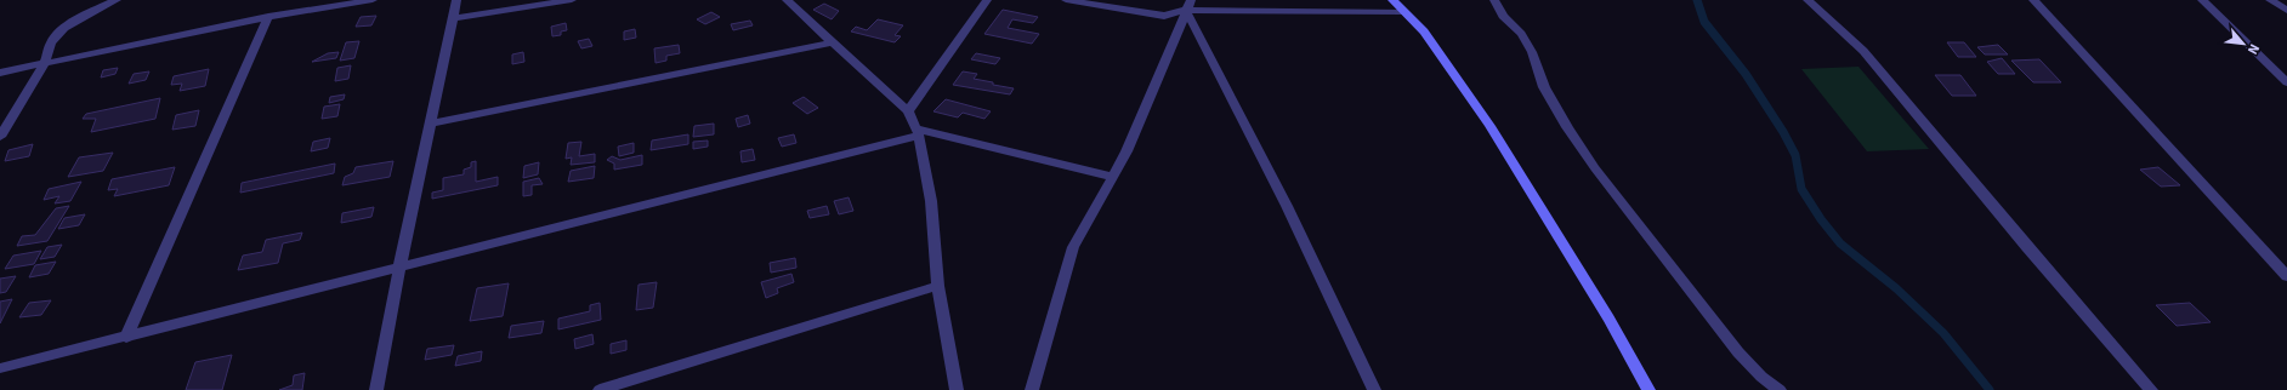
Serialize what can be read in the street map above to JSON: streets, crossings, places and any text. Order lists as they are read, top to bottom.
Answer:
{
  "north": "bottom right"
}
